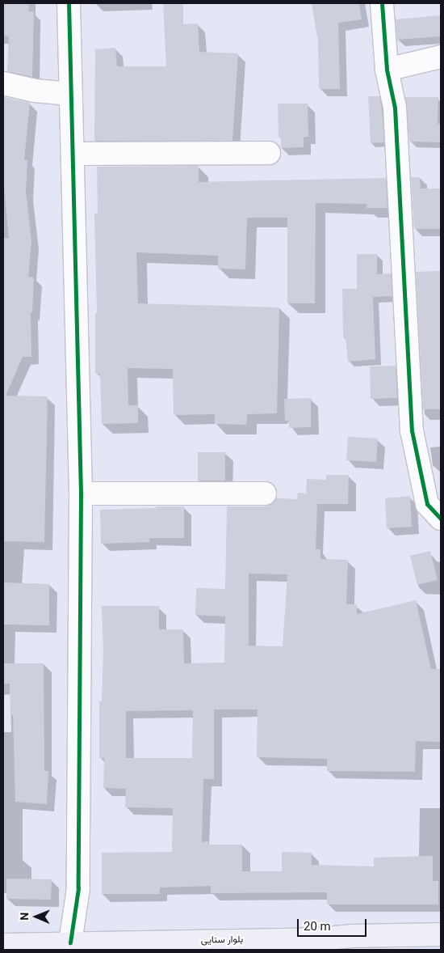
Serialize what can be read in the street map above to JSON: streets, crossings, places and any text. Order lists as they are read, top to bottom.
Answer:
{
  "streets": {
    "main road": ["بلوار سنایی"]
  },
  "scale_bar": "20 m",
  "north": "left"
}
